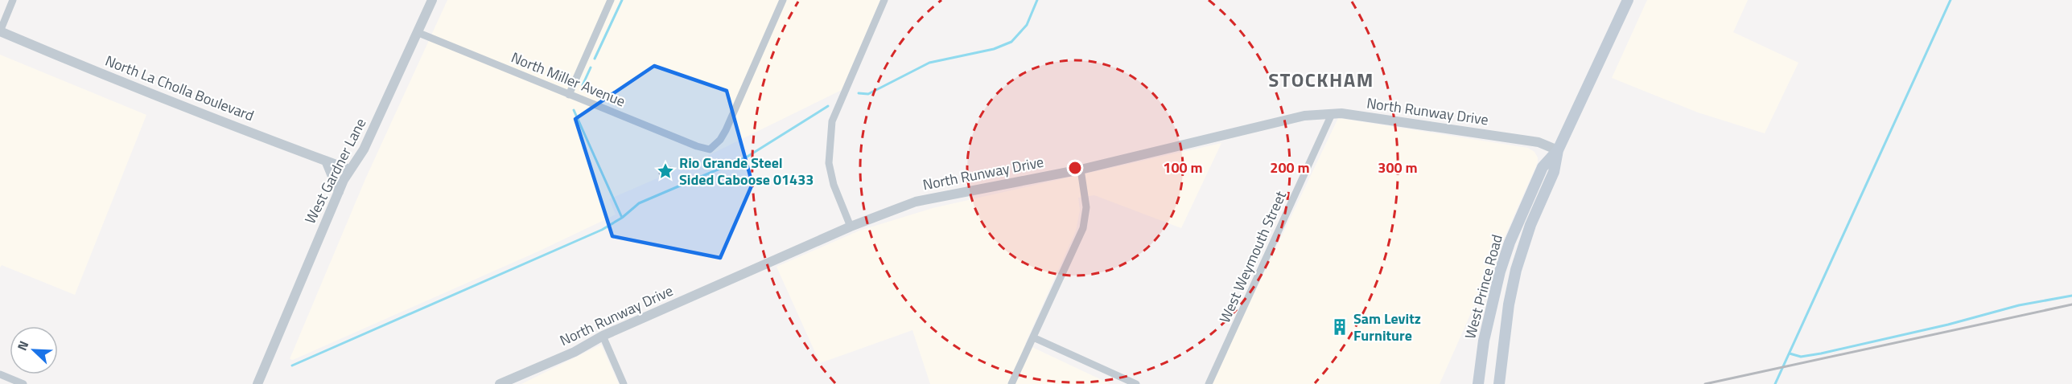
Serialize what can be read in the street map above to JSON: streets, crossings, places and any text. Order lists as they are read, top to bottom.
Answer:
{
  "streets": {
    "main road": ["West Prince Road"],
    "street": [
      "North Miller Avenue",
      "North La Cholla Boulevard",
      "North Runway Drive",
      "West Gardner Lane",
      "West Weymouth Street"
    ]
  },
  "crossings": [
    ["North Miller Avenue", "West Gardner Lane"],
    ["North La Cholla Boulevard", "West Gardner Lane"],
    ["North Runway Drive", "West Weymouth Street"],
    ["North Runway Drive", "West Prince Road"]
  ],
  "districts": ["STOCKHAM"],
  "places": {
    "place": ["Rio Grande Steel Sided Caboose 01433"],
    "building": ["Sam Levitz Furniture"]
  },
  "north": "top left",
  "rings": ["100 m", "200 m", "300 m"]
}
